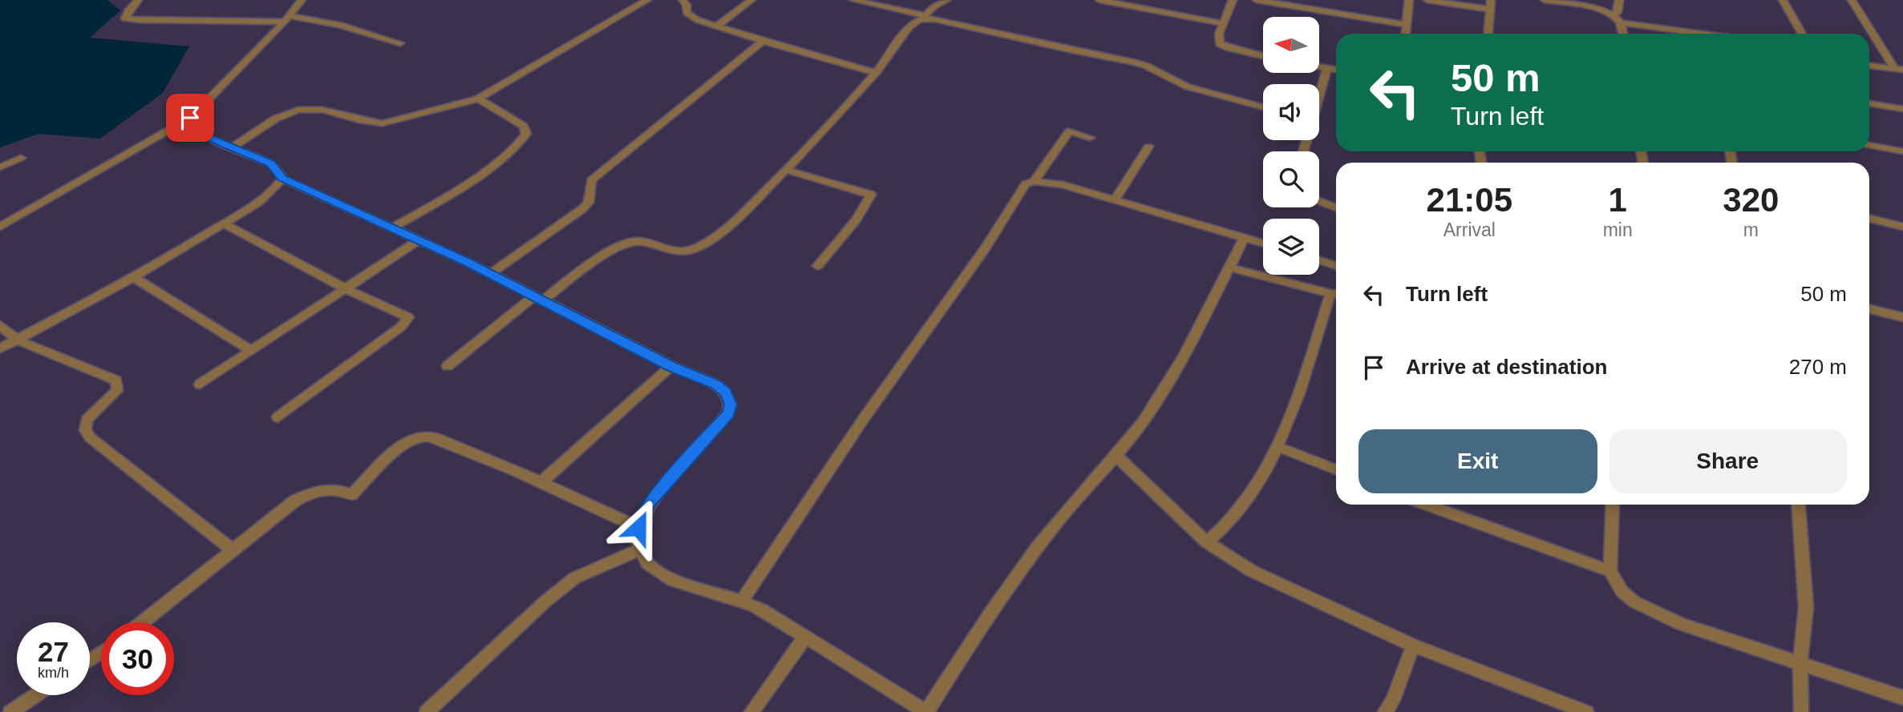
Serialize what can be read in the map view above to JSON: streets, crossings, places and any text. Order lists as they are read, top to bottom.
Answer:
{
  "north": "left",
  "page": {
    "turn": ["50 m", "Turn left"],
    "eta": [
      "21:05",
      "Arrival",
      "1",
      "min",
      "320",
      "m"
    ],
    "list": [
      {
        "name": "Turn left",
        "value": "50 m"
      },
      {
        "name": "Arrive at destination",
        "value": "270 m"
      }
    ],
    "buttons": ["Exit", "Share"],
    "speed": "27 km/h",
    "limit": "30"
  }
}
